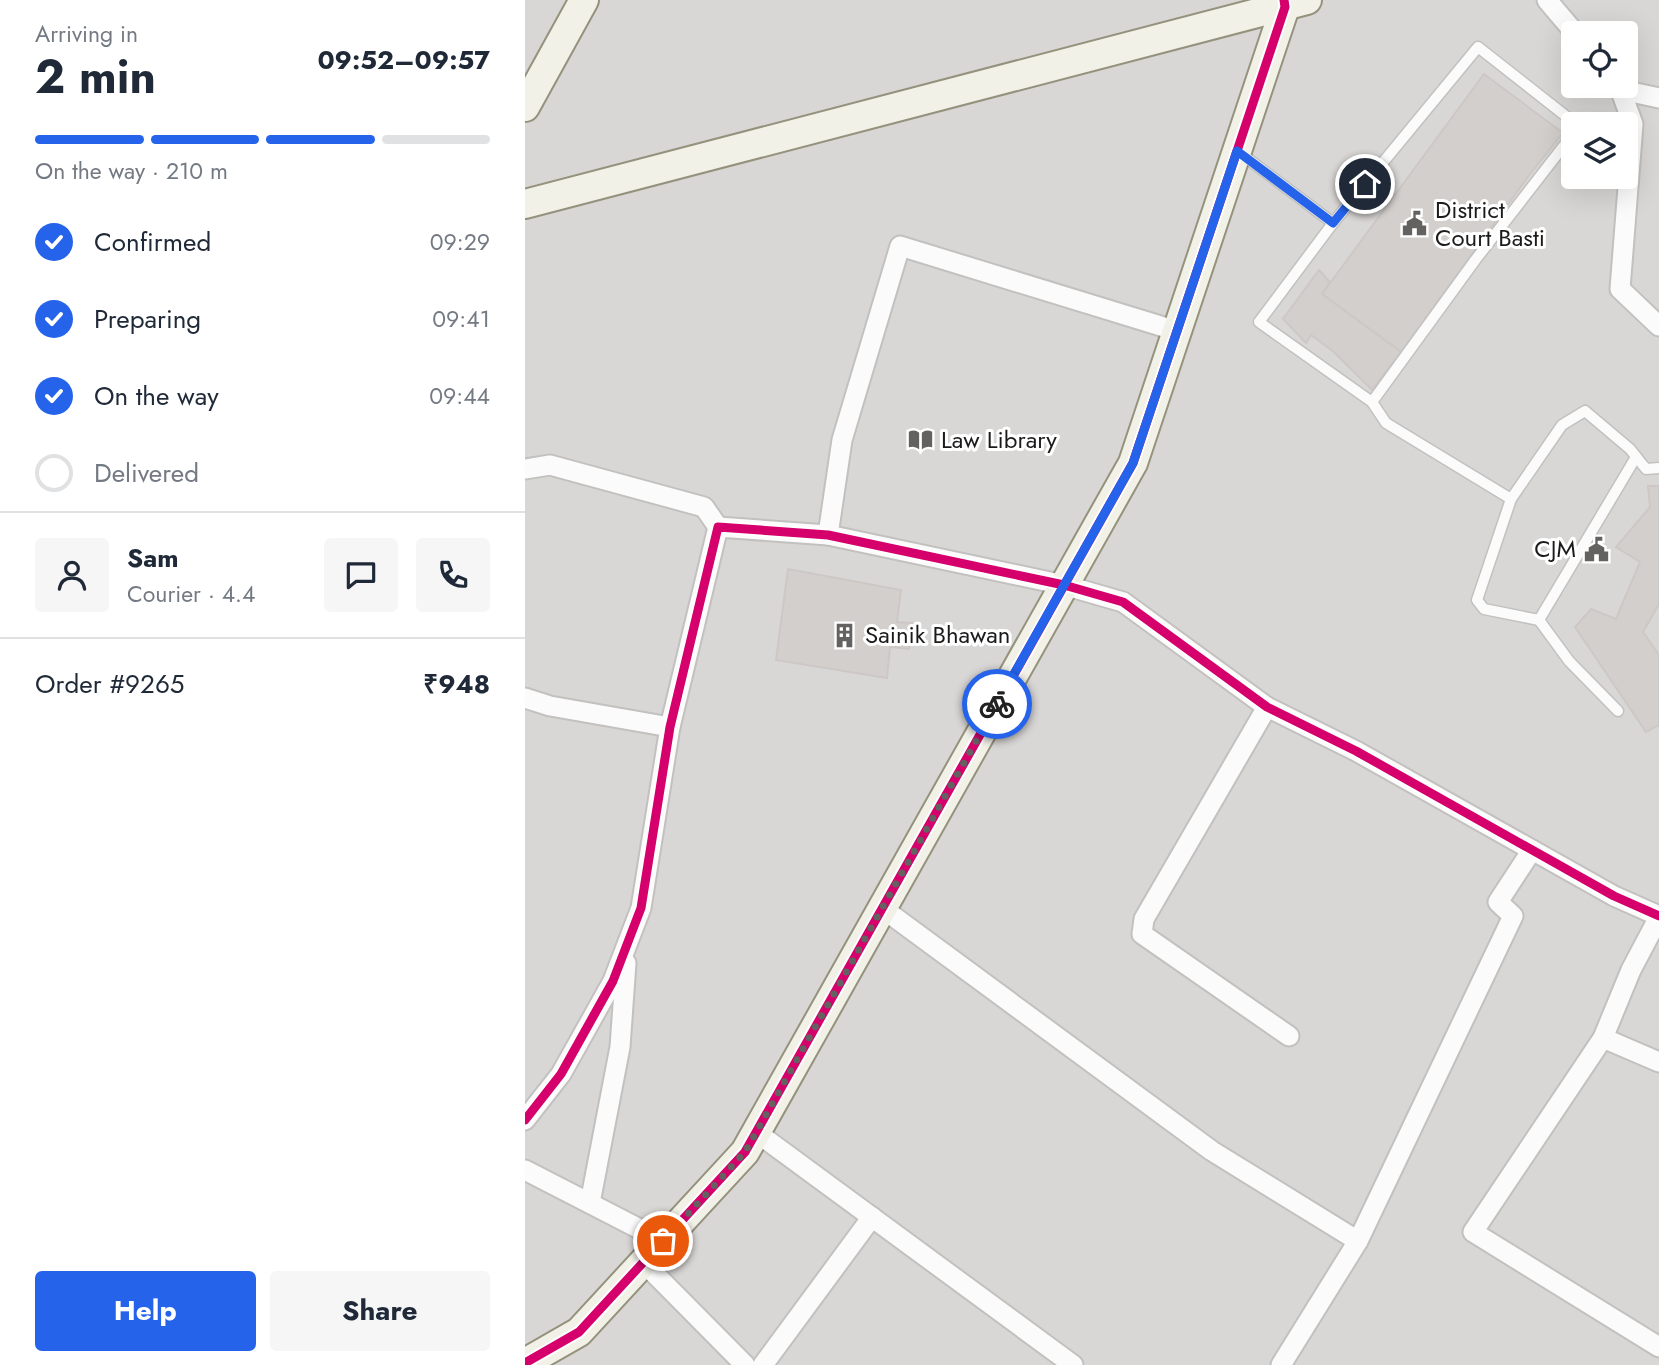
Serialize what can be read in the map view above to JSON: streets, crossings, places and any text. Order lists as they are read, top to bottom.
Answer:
{
  "places": {
    "public building": ["District Court Basti", "CJM"],
    "library": ["Law Library"],
    "building": ["Sainik Bhawan"]
  },
  "page": {
    "heading": ["2 min", "Arriving in", "09:52–09:57"],
    "panel": [
      "Sam",
      "Courier · 4.4",
      "Order #9265",
      "₹948"
    ],
    "bar": "On the way · 210 m",
    "list": [
      ["Confirmed", "09:29"],
      ["Preparing", "09:41"],
      ["On the way", "09:44"],
      "Delivered"
    ],
    "buttons": ["Help", "Share"]
  }
}
